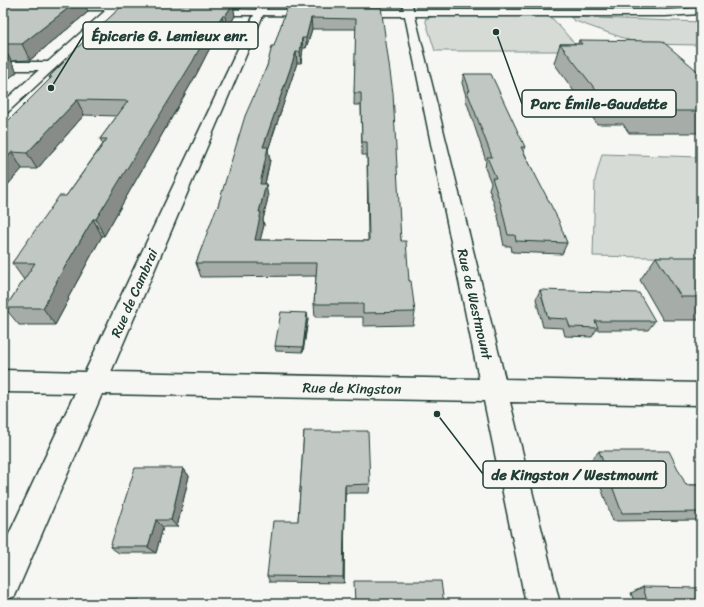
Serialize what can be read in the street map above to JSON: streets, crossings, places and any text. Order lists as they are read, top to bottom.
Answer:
{
  "streets": {
    "street": ["Rue de Cambrai", "Rue de Westmount", "Rue de Kingston"]
  },
  "crossings": [
    ["Rue de Cambrai", "Rue de Kingston"],
    ["Rue de Westmount", "Rue de Kingston"]
  ],
  "places": ["Parc Émile-Gaudette", "Épicerie G. Lemieux enr.", "de Kingston / Westmount"]
}
